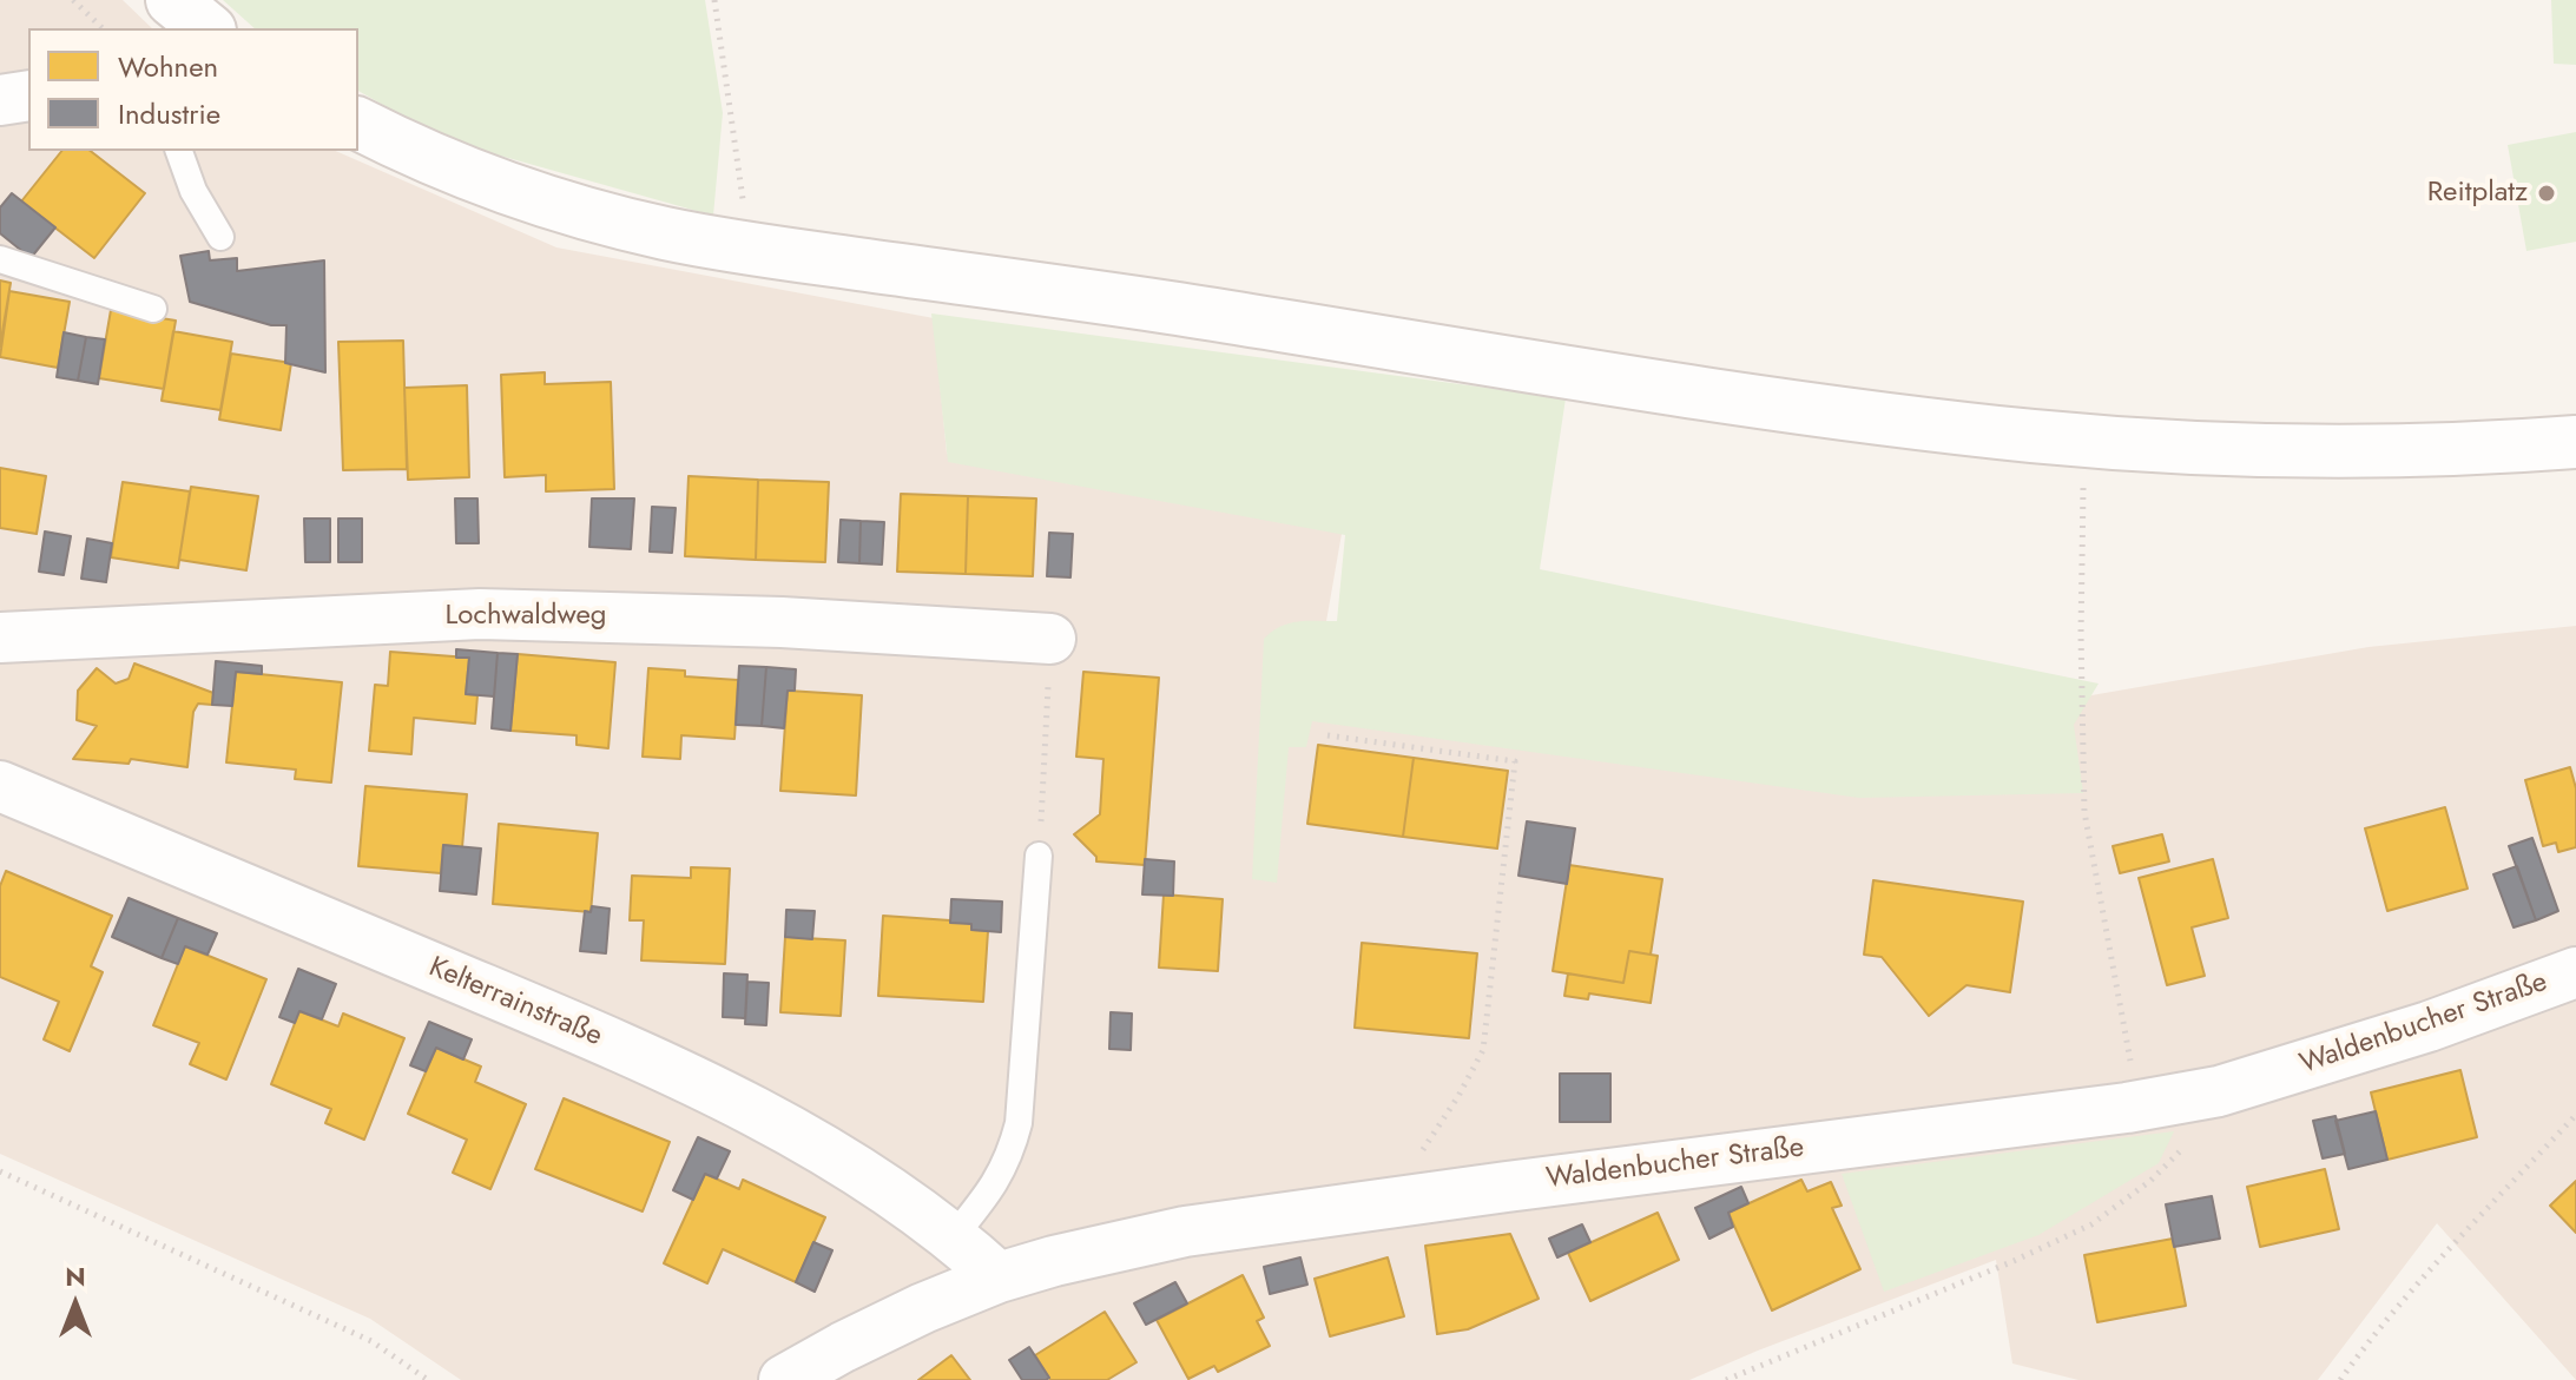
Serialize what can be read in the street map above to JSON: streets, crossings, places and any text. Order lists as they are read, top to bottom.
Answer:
{
  "streets": {
    "street": ["Lochwaldweg", "Kelterrainstraße", "Waldenbucher Straße"]
  },
  "crossings": [
    ["Kelterrainstraße", "Waldenbucher Straße"]
  ],
  "places": ["Reitplatz"],
  "legend": ["Wohnen", "Industrie"],
  "north": "top"
}
